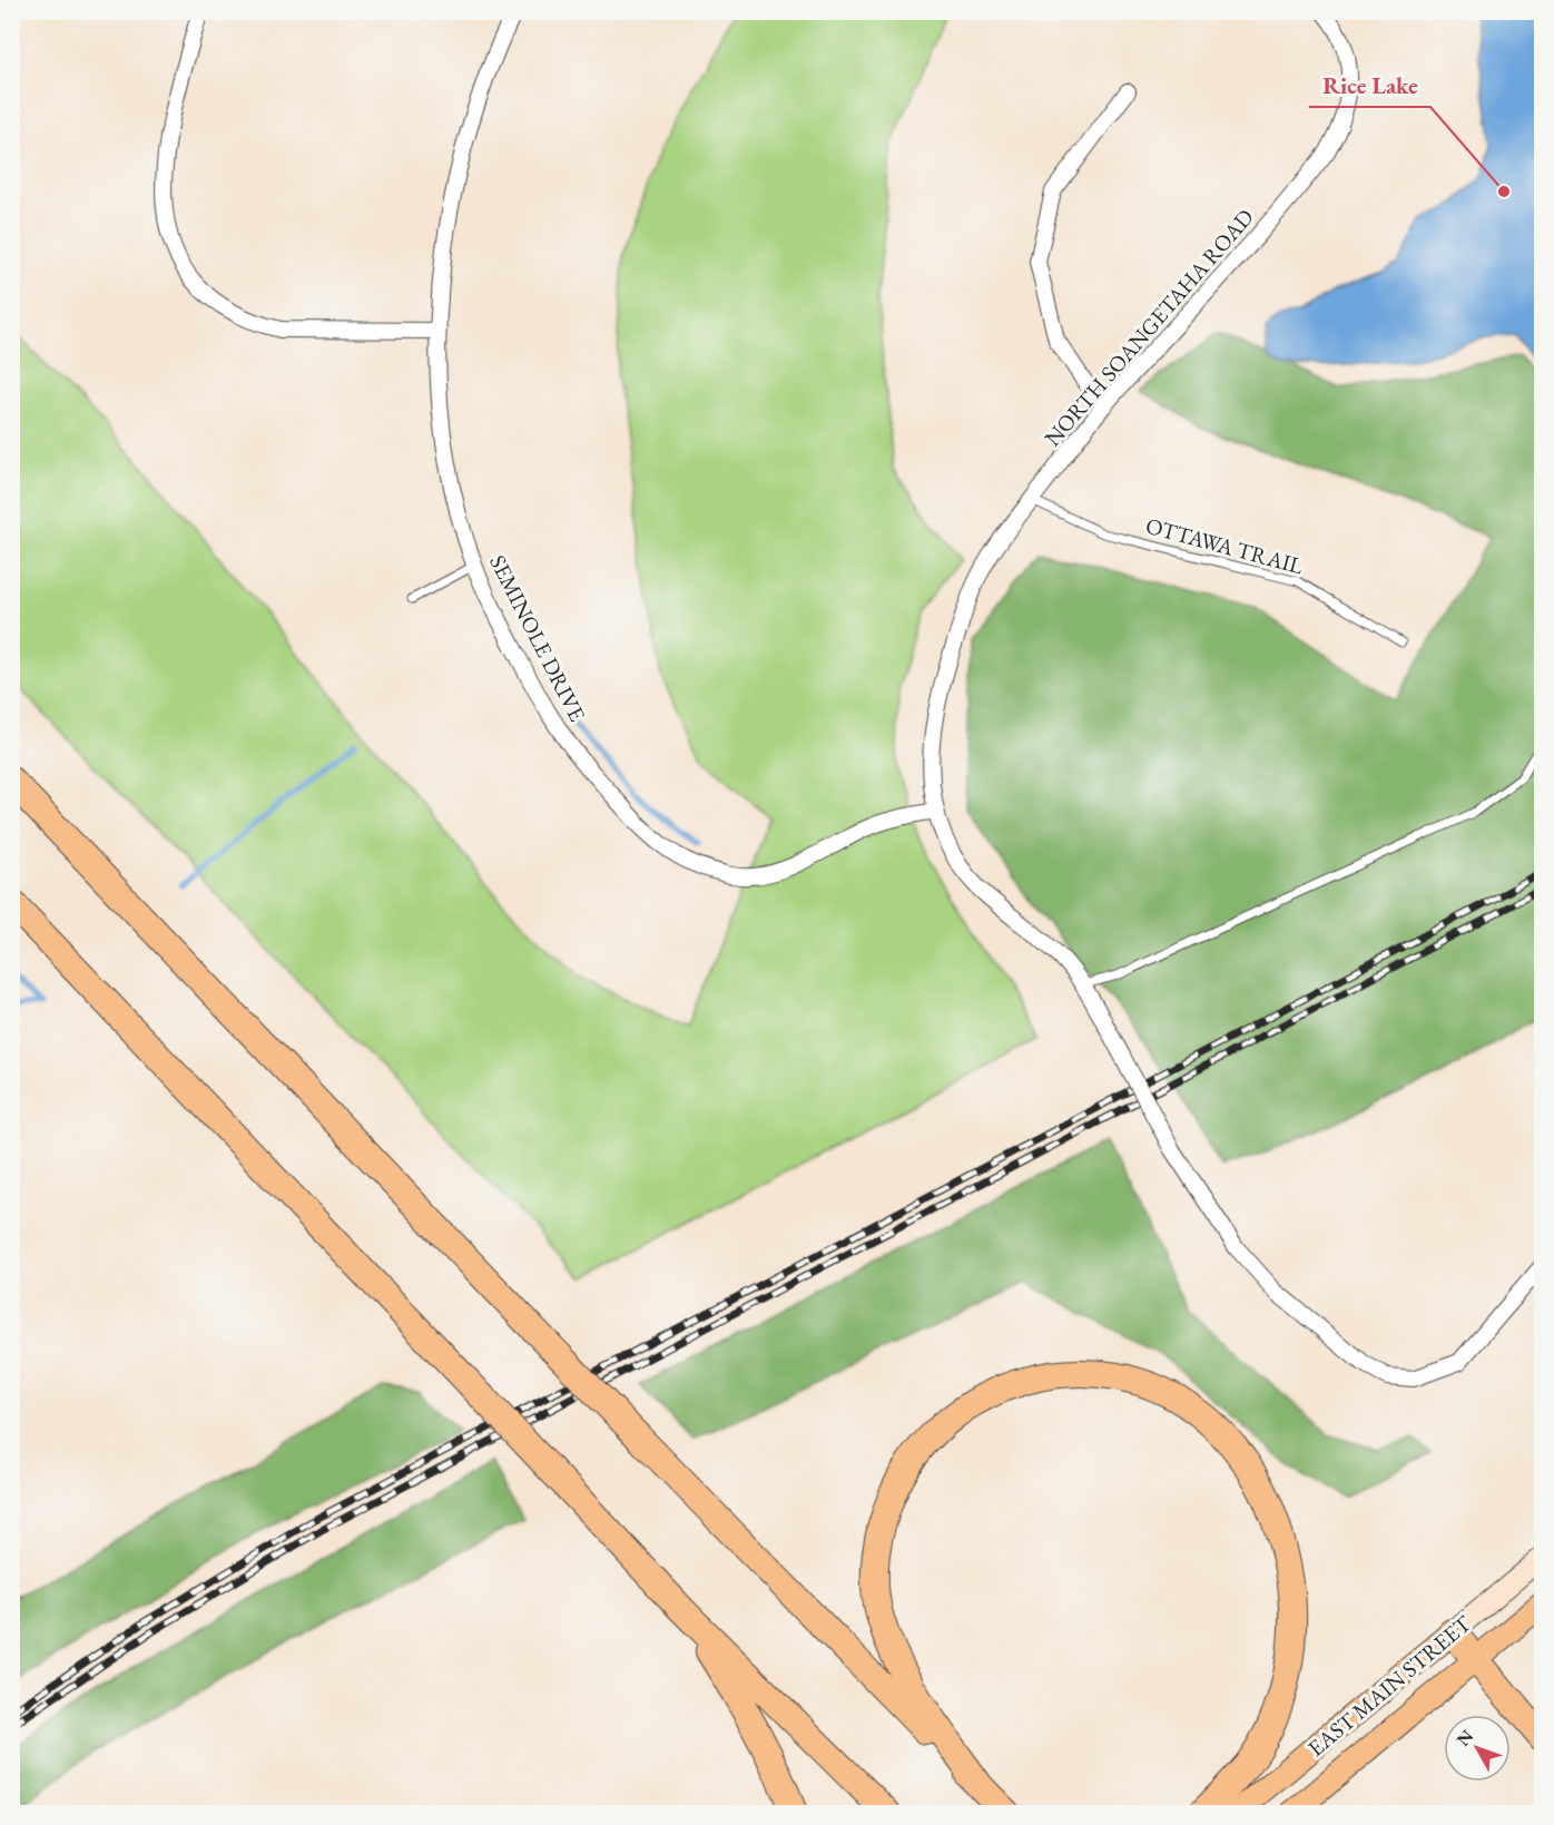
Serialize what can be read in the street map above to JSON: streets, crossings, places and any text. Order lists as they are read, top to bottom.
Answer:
{
  "streets": {
    "main road": ["EAST MAIN STREET"],
    "street": ["NORTH SOANGETAHA ROAD", "SEMINOLE DRIVE"],
    "lane": ["OTTAWA TRAIL"]
  },
  "crossings": [
    ["NORTH SOANGETAHA ROAD", "OTTAWA TRAIL"],
    ["NORTH SOANGETAHA ROAD", "SEMINOLE DRIVE"]
  ],
  "places": ["Rice Lake"],
  "north": "top left"
}
